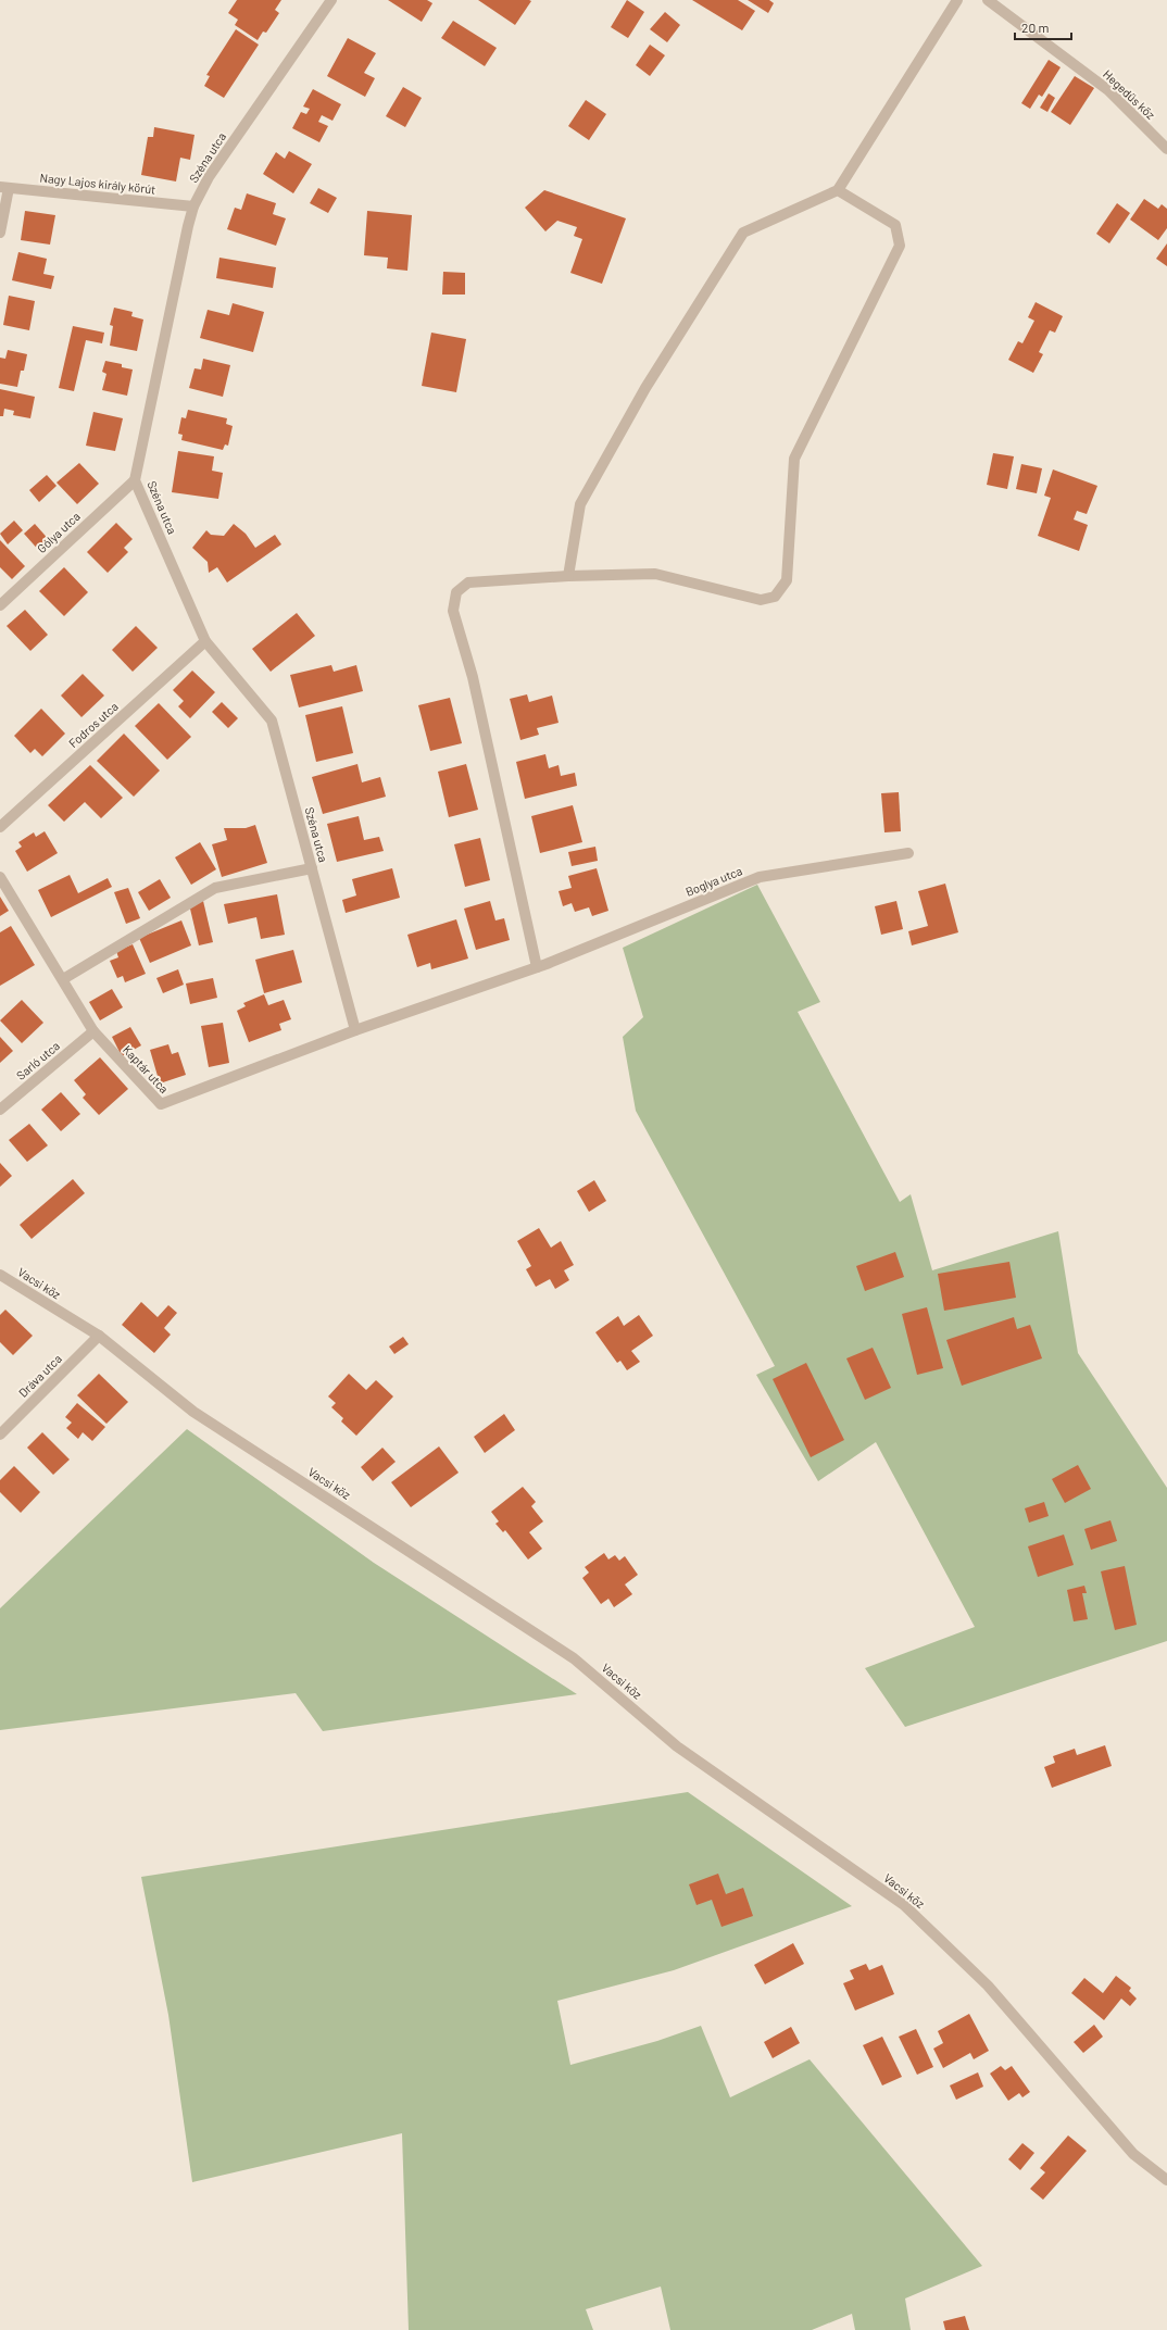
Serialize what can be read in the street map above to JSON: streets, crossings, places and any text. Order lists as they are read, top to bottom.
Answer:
{
  "streets": {
    "street": [
      "Hegedűs köz",
      "Széna utca",
      "Nagy Lajos király körút",
      "Gólya utca",
      "Fodros utca",
      "Boglya utca",
      "Sarló utca",
      "Kaptár utca",
      "Vacsi köz",
      "Dráva utca"
    ]
  },
  "crossings": [
    ["Széna utca", "Nagy Lajos király körút"],
    ["Széna utca", "Gólya utca"],
    ["Széna utca", "Fodros utca"],
    ["Széna utca", "Boglya utca"],
    ["Széna utca", "Kaptár utca"],
    ["Boglya utca", "Kaptár utca"],
    ["Sarló utca", "Kaptár utca"],
    ["Vacsi köz", "Dráva utca"]
  ],
  "scale_bar": "20 m"
}
